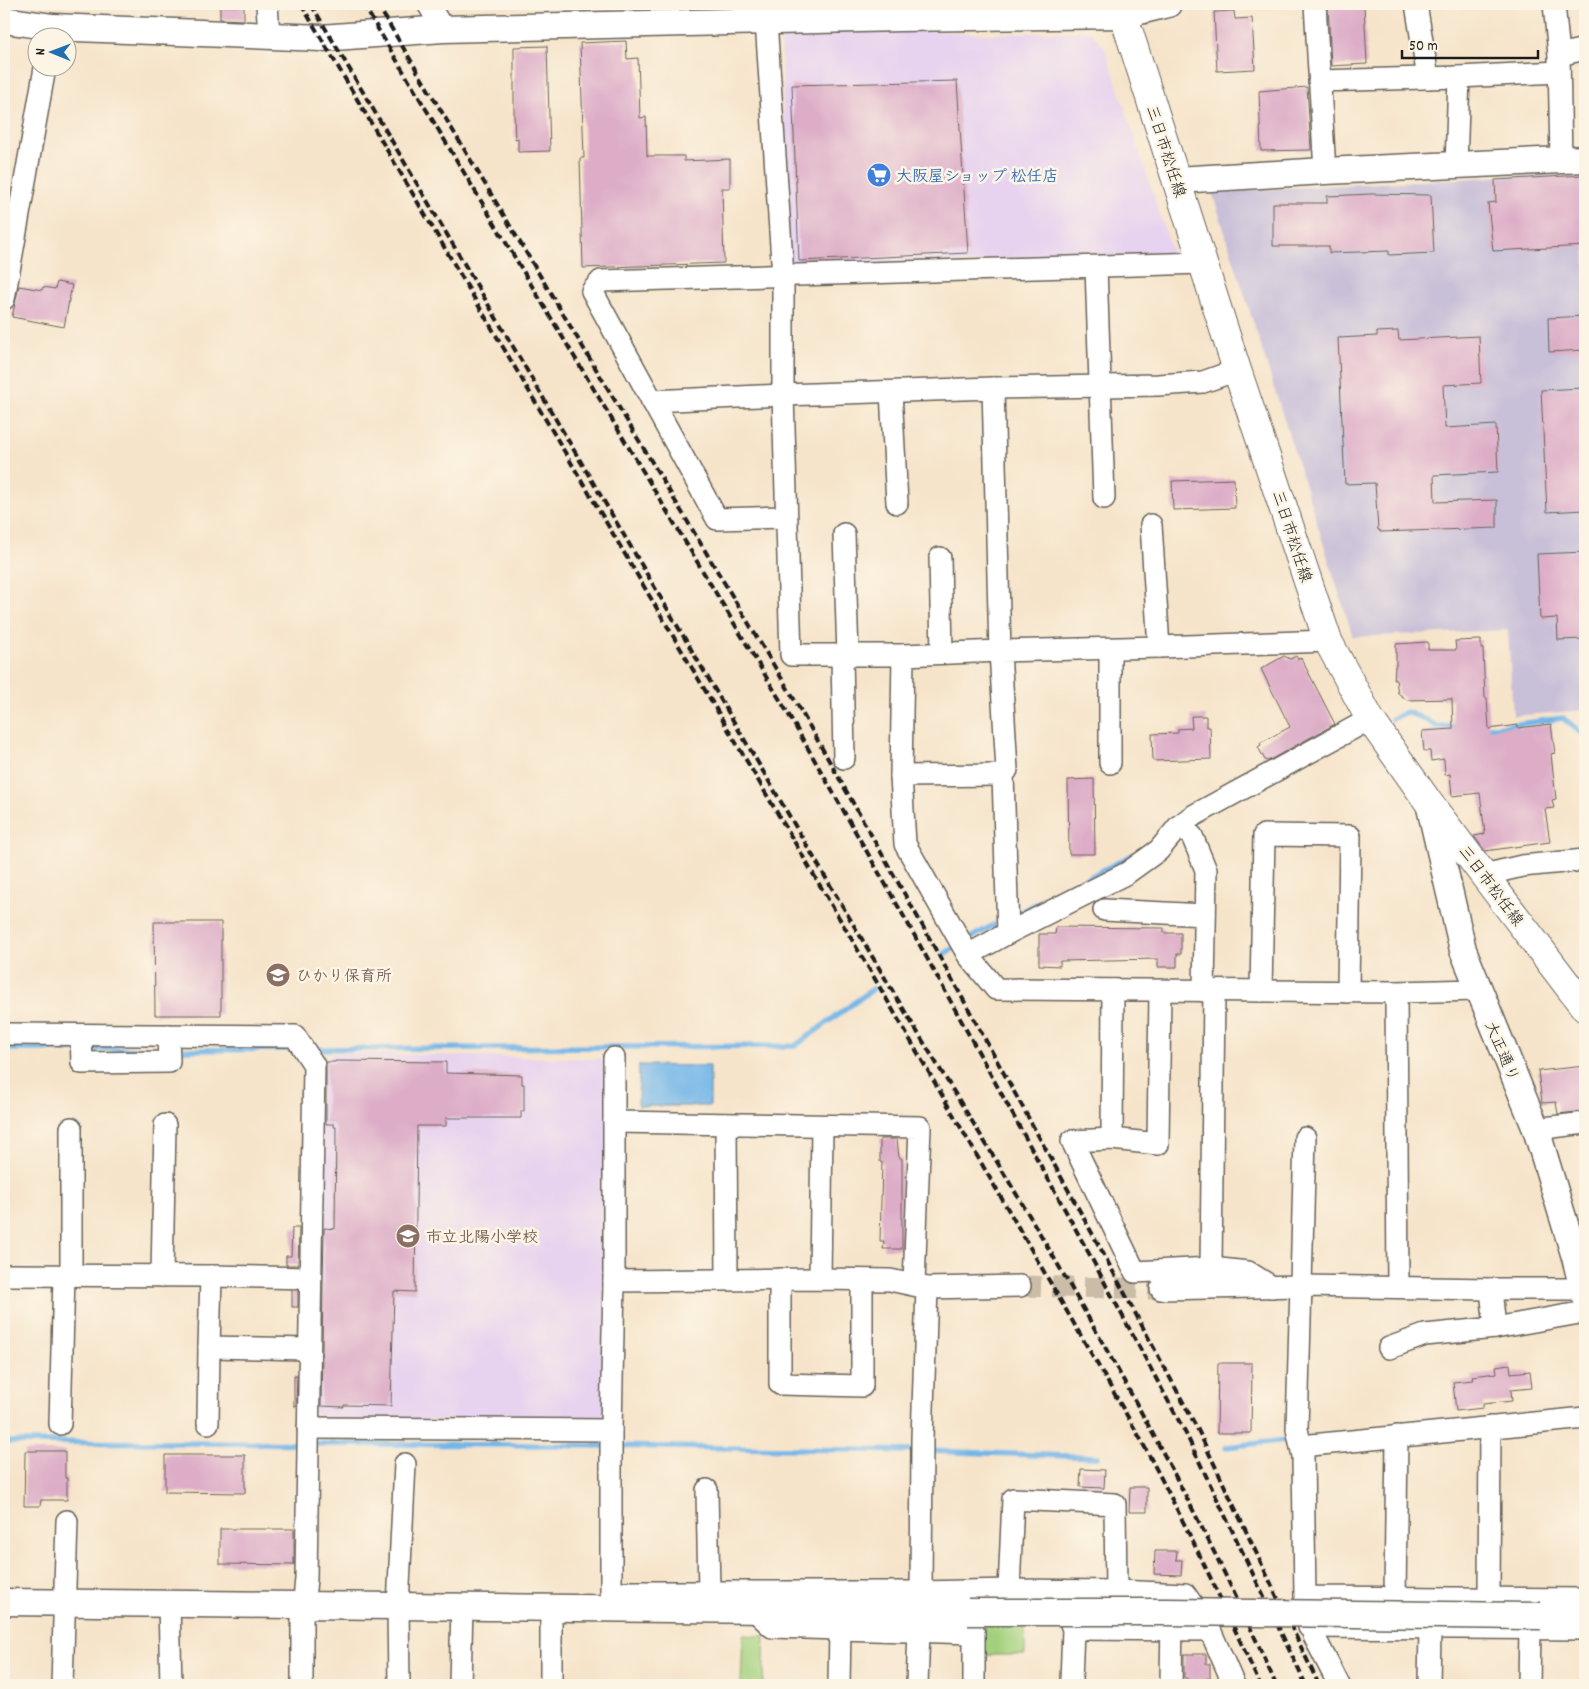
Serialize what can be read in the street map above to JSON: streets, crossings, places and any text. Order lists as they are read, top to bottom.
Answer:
{
  "streets": {
    "main road": ["三日市松任線"],
    "street": ["大正通り"]
  },
  "crossings": [
    ["三日市松任線", "大正通り"]
  ],
  "places": {
    "supermarket": ["大阪屋ショップ 松任店"],
    "school or university": ["ひかり保育所", "市立北陽小学校"]
  },
  "scale_bar": "50 m",
  "north": "left"
}
